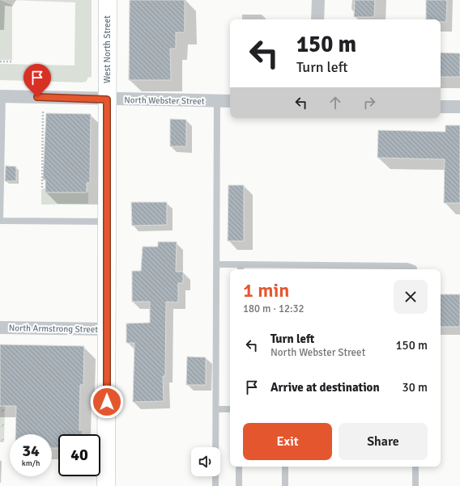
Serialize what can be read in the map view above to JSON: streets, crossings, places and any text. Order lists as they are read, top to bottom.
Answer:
{
  "streets": {
    "street": ["West North Street", "North Webster Street", "North Armstrong Street"]
  },
  "crossings": [
    ["West North Street", "North Webster Street"],
    ["West North Street", "North Armstrong Street"]
  ],
  "page": {
    "turn": ["150 m", "Turn left"],
    "heading": ["1 min", "180 m · 12:32"],
    "list": [
      {
        "name": "Turn left",
        "note": "North Webster Street",
        "value": "150 m"
      },
      {
        "name": "Arrive at destination",
        "value": "30 m"
      }
    ],
    "buttons": ["Exit", "Share"],
    "speed": "34 km/h",
    "limit": "40"
  }
}
